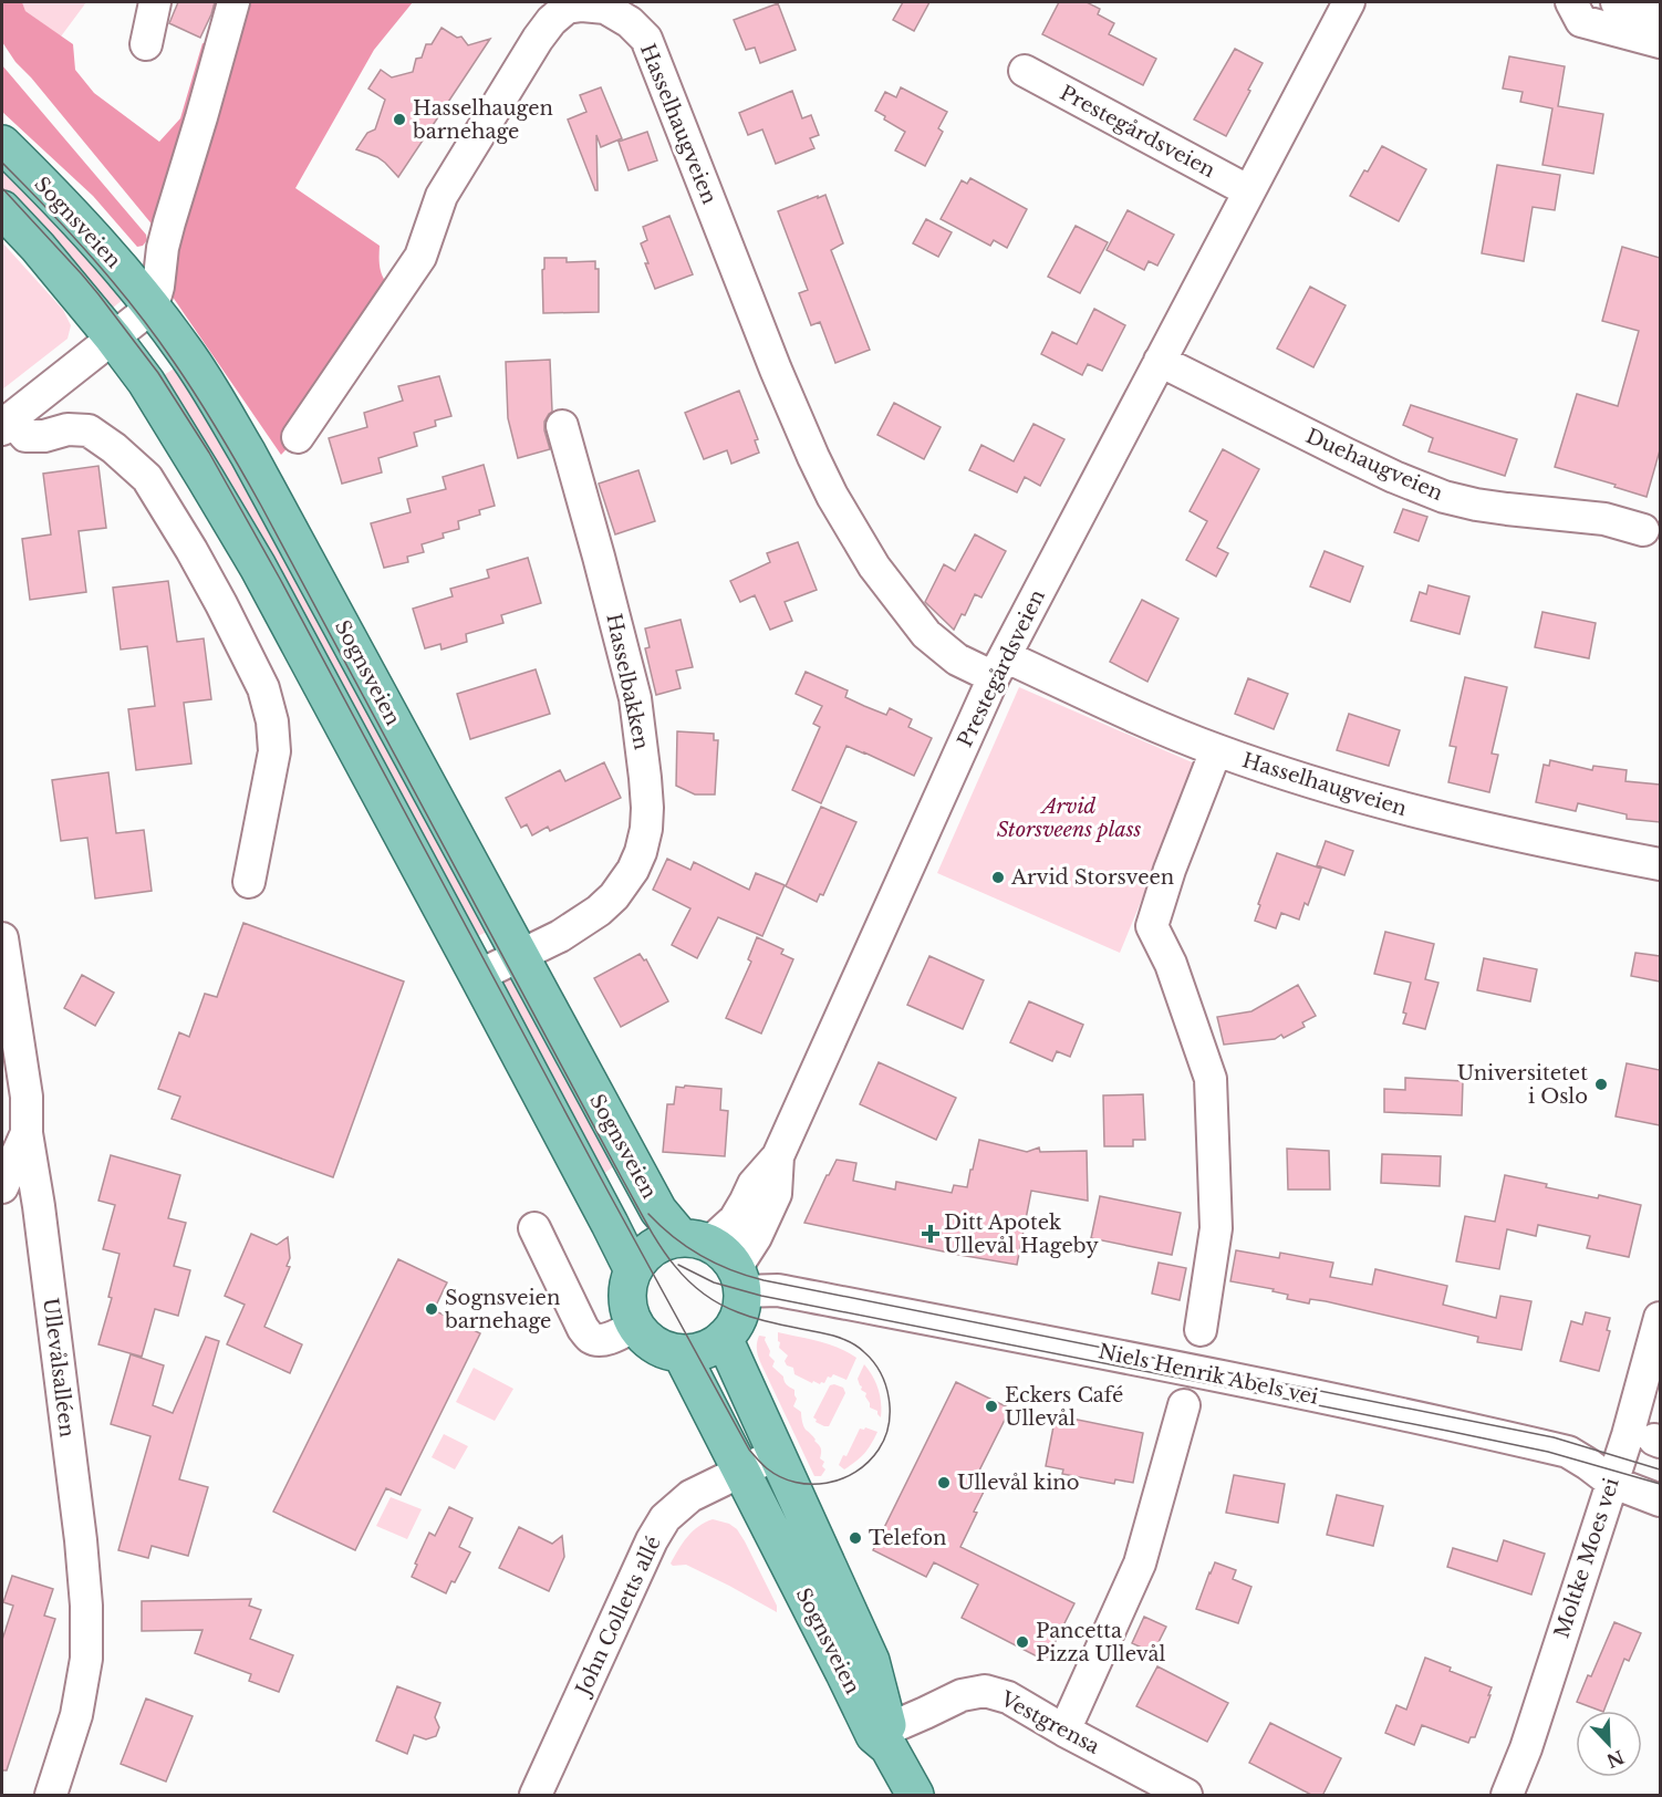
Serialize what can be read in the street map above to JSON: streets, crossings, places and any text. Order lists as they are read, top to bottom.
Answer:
{
  "streets": {
    "main road": ["Sognsveien"],
    "street": [
      "Hasselhaugveien",
      "Prestegårdsveien",
      "Duehaugveien",
      "Hasselbakken",
      "Ullevålsalléen",
      "Niels Henrik Abels vei",
      "Moltke Moes vei",
      "John Colletts allé",
      "Vestgrensa"
    ]
  },
  "crossings": [
    ["Hasselhaugveien", "Prestegårdsveien"],
    ["Prestegårdsveien", "Sognsveien"],
    ["Prestegårdsveien", "Duehaugveien"],
    ["Prestegårdsveien", "Niels Henrik Abels vei"],
    ["Sognsveien", "Hasselbakken"],
    ["Sognsveien", "Niels Henrik Abels vei"],
    ["Sognsveien", "John Colletts allé"],
    ["Sognsveien", "Vestgrensa"],
    ["Niels Henrik Abels vei", "Moltke Moes vei"]
  ],
  "parks": ["Arvid Storsveens plass"],
  "places": {
    "other": [
      "Hasselhaugen barnehage",
      "Arvid Storsveen",
      "Universitetet i Oslo",
      "Sognsveien barnehage",
      "Eckers Café Ullevål",
      "Ullevål kino",
      "Telefon",
      "Pancetta Pizza Ullevål"
    ],
    "health": ["Ditt Apotek Ullevål Hageby"]
  },
  "north": "bottom right"
}
